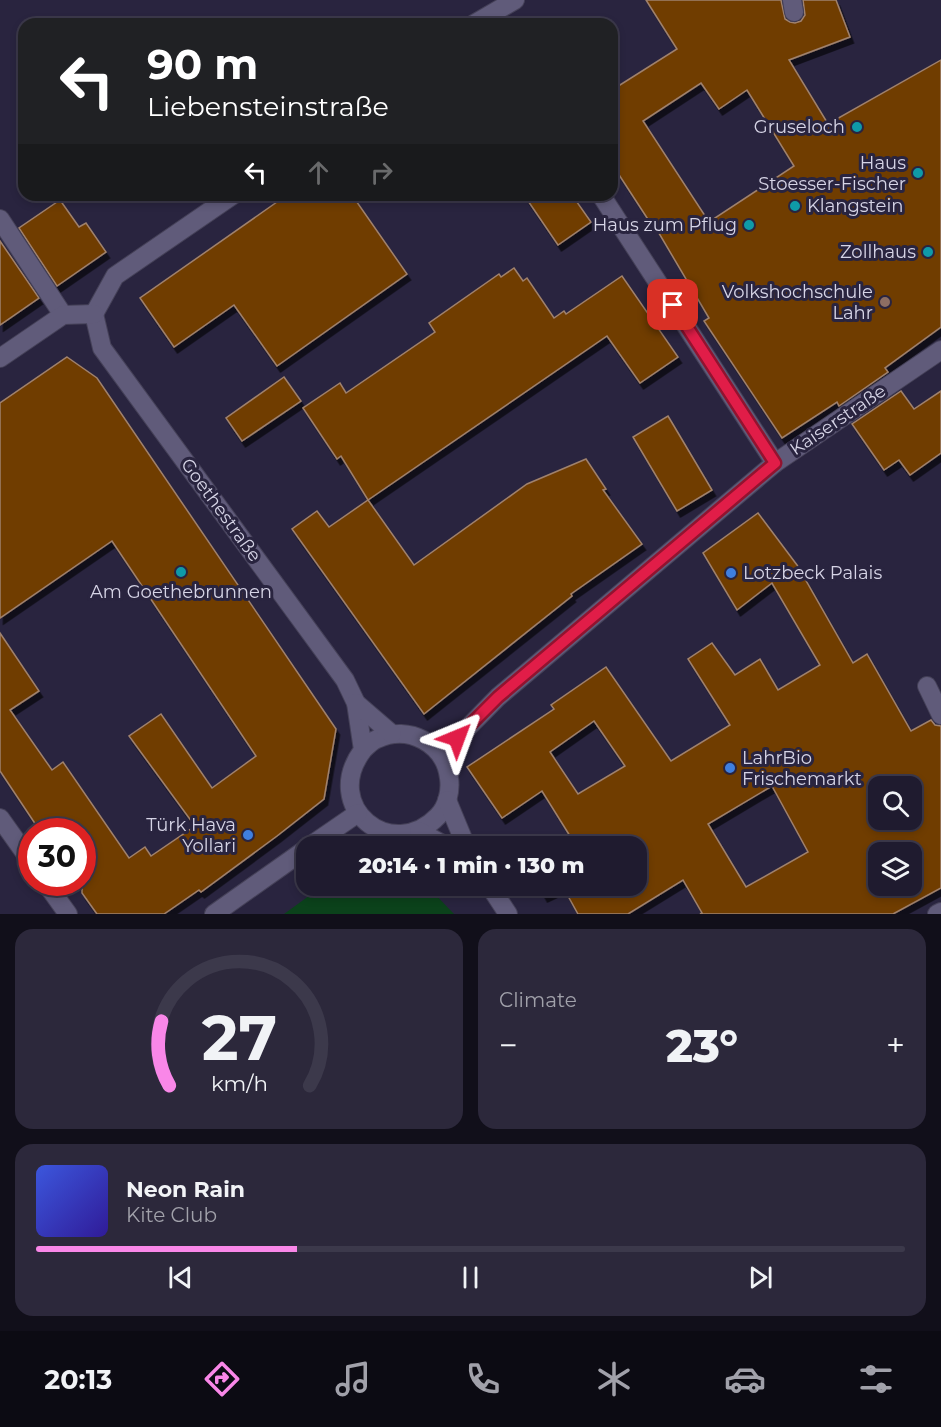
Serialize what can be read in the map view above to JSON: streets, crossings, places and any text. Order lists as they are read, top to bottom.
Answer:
{
  "streets": {
    "street": ["Kaiserstraße", "Goethestraße"]
  },
  "crossings": [
    ["Kaiserstraße", "Goethestraße"]
  ],
  "places": [
    "Gruseloch",
    "Haus Stoesser-Fischer",
    "Klangstein",
    "Haus zum Pflug",
    "Zollhaus",
    "Volkshochschule Lahr",
    "Am Goethebrunnen",
    "Lotzbeck Palais",
    "LahrBio Frischemarkt",
    "Türk Hava Yollari"
  ],
  "page": {
    "turn": ["90 m", "Liebensteinstraße"],
    "limit": "30",
    "trip": "20:14 · 1 min · 130 m",
    "tile": "Climate",
    "heat": ["−", "23°", "+"],
    "song": ["Neon Rain", "Kite Club"],
    "tabs": "20:13",
    "gauge": ["27", "km/h"]
  }
}
